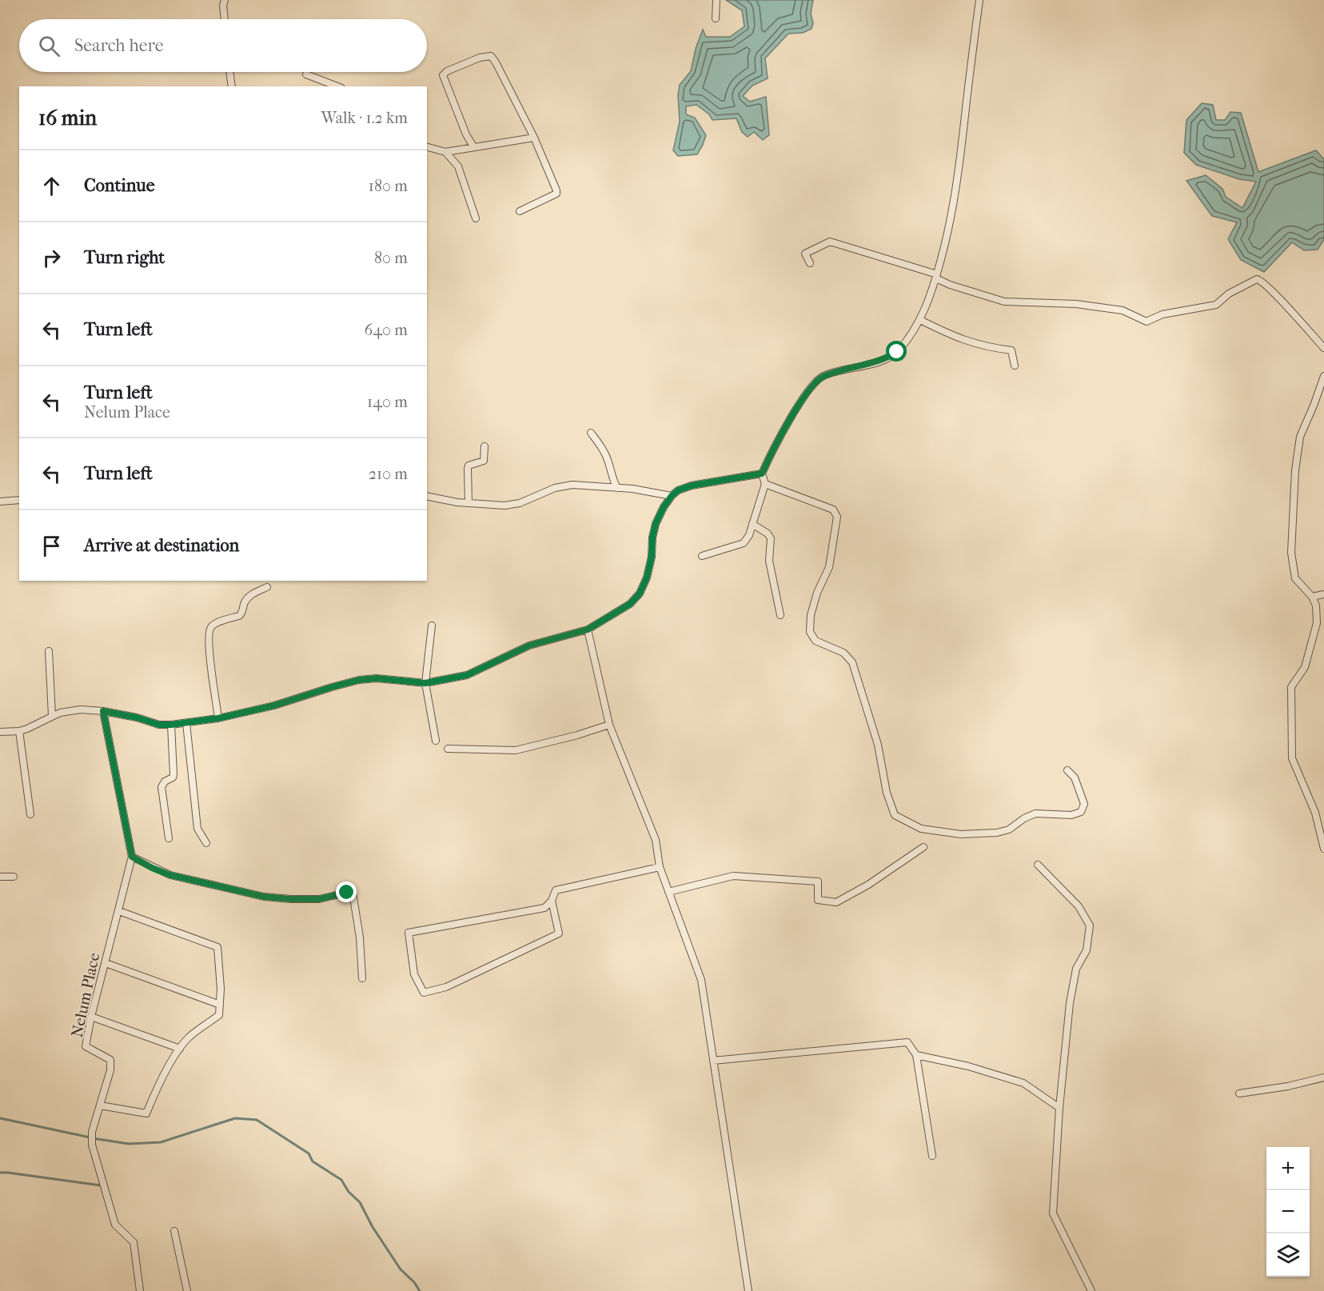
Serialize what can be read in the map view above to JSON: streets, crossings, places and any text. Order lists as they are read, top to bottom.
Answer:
{
  "streets": {
    "street": ["Nelum Place"]
  },
  "page": {
    "search": "Search here",
    "heading": ["16 min", "Walk · 1.2 km"],
    "list": [
      ["Continue", "180 m"],
      ["Turn right", "80 m"],
      ["Turn left", "640 m"],
      ["Turn left", "Nelum Place", "140 m"],
      ["Turn left", "210 m"],
      "Arrive at destination"
    ],
    "map_buttons": ["+", "−"]
  }
}
